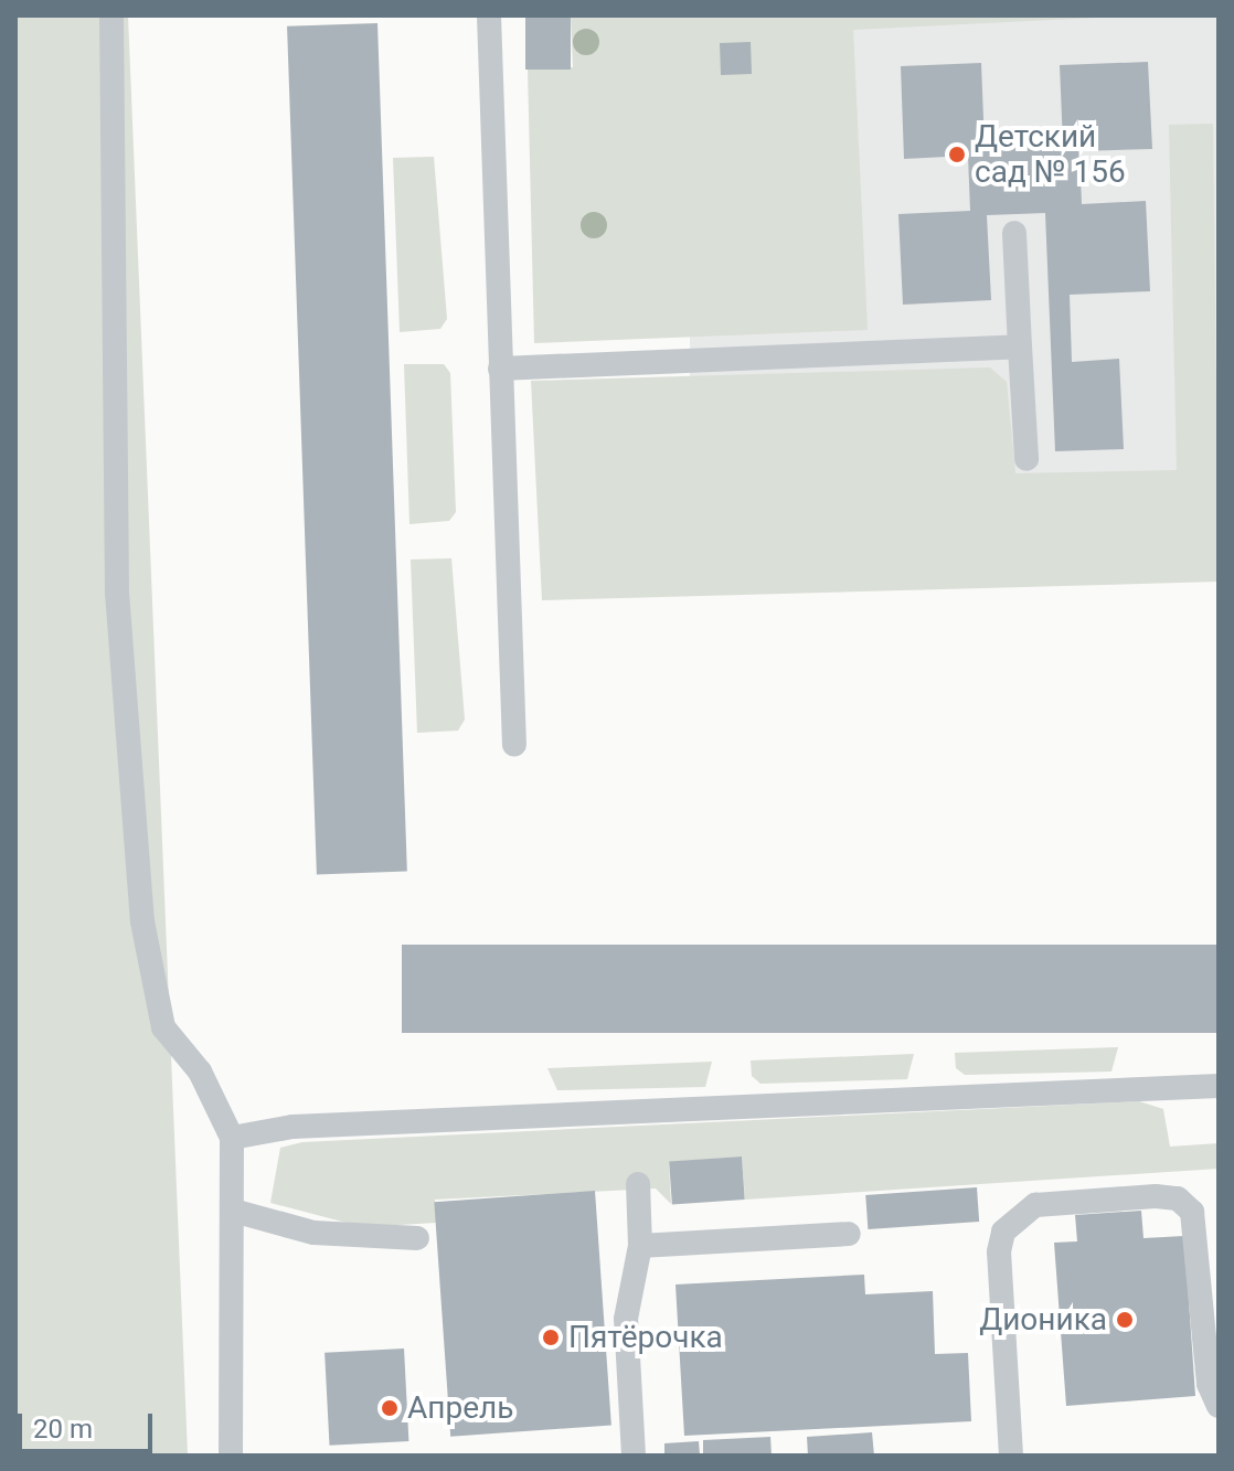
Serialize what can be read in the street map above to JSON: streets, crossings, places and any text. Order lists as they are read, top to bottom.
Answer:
{
  "places": [
    "Детский сад № 156",
    "Дионика",
    "Пятёрочка",
    "Апрель"
  ],
  "scale_bar": "20 m"
}
